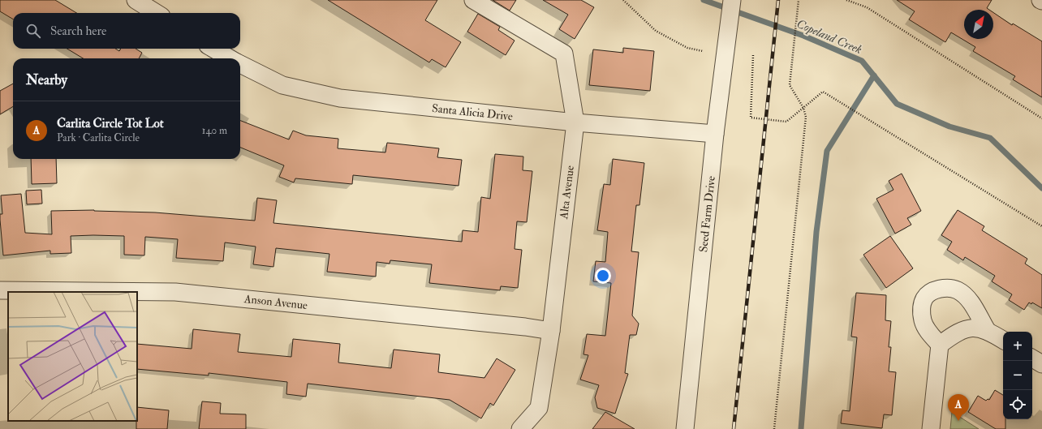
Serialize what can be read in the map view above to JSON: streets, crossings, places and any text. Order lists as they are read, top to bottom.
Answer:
{
  "streets": {
    "street": [
      "Santa Alicia Drive",
      "Alta Avenue",
      "Seed Farm Drive",
      "Anson Avenue"
    ]
  },
  "crossings": [
    ["Santa Alicia Drive", "Alta Avenue"],
    ["Santa Alicia Drive", "Seed Farm Drive"],
    ["Alta Avenue", "Anson Avenue"]
  ],
  "water": ["Copeland Creek"],
  "north": "top right",
  "page": {
    "search": "Search here",
    "heading": "Nearby",
    "list": [
      {
        "mark": "A",
        "name": "Carlita Circle Tot Lot",
        "note": "Park · Carlita Circle",
        "value": "140 m"
      }
    ],
    "map_buttons": ["+", "−"],
    "pins": "A"
  }
}
